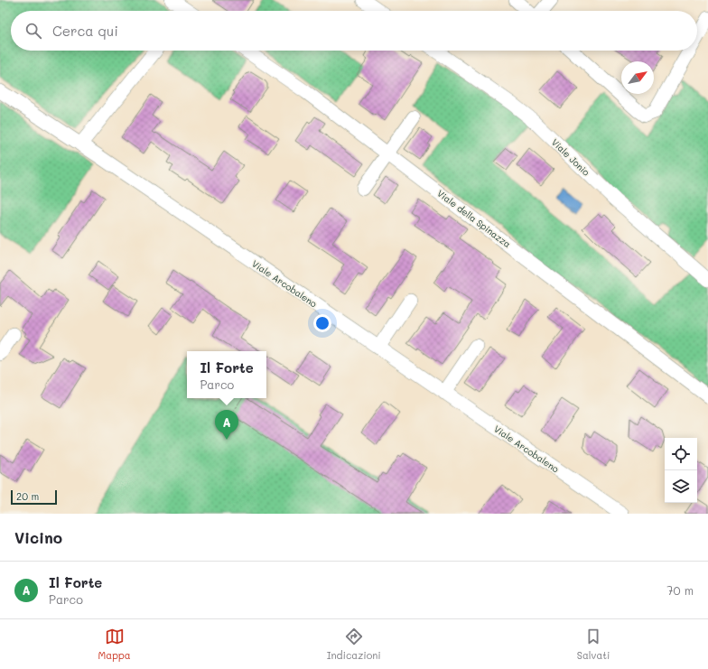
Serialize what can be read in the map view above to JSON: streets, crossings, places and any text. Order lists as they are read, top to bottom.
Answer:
{
  "streets": {
    "street": ["Viale Jonio", "Viale della Spinazza", "Viale Arcobaleno"]
  },
  "scale_bar": "20 m",
  "north": "top right",
  "page": {
    "search": "Cerca qui",
    "popup": ["Il Forte", "Parco"],
    "pins": "A",
    "scale": "20 m",
    "heading": "Vicino",
    "list": [
      {
        "mark": "A",
        "name": "Il Forte",
        "note": "Parco",
        "value": "70 m"
      }
    ],
    "nav": ["Mappa", "Indicazioni", "Salvati"]
  }
}
